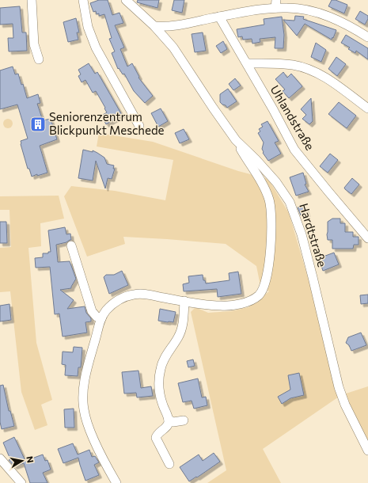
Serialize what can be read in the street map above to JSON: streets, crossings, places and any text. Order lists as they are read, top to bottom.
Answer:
{
  "streets": {
    "street": ["Uhlandstraße", "Hardtstraße"]
  },
  "places": {
    "building": ["Seniorenzentrum Blickpunkt Meschede"]
  },
  "north": "right"
}
